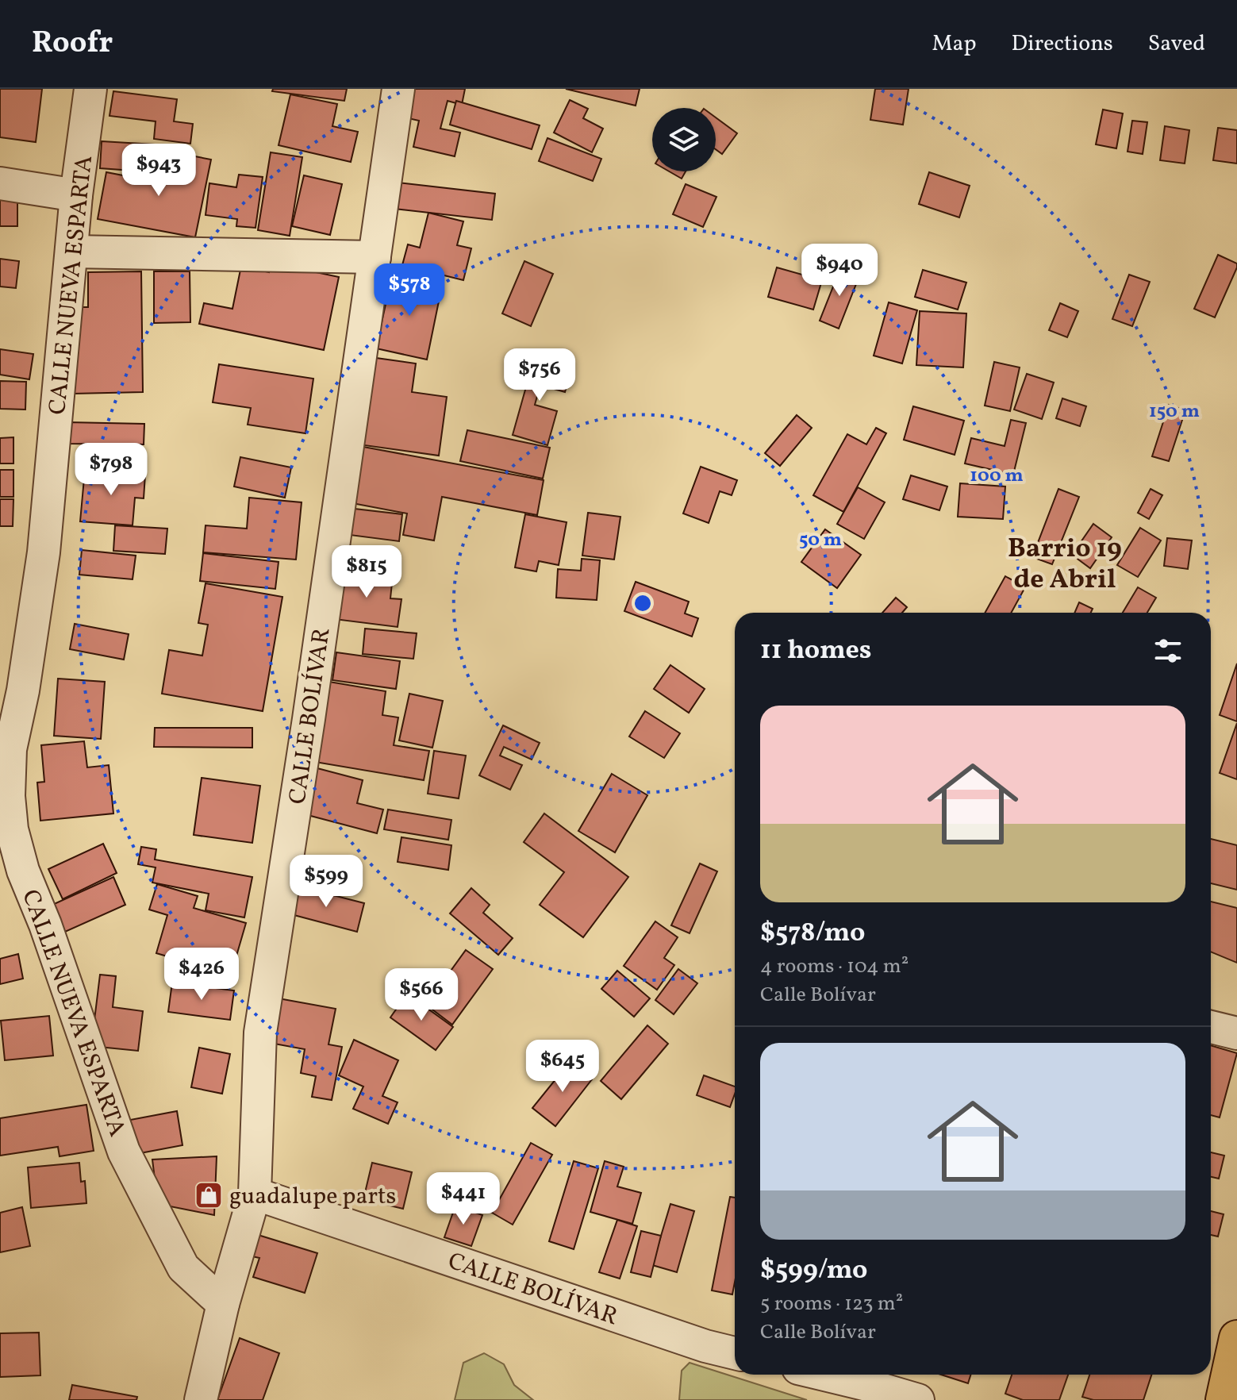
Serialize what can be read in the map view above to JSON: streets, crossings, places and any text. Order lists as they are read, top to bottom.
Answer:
{
  "streets": {
    "street": ["CALLE NUEVA ESPARTA", "CALLE BOLÍVAR"]
  },
  "crossings": [
    ["CALLE NUEVA ESPARTA", "CALLE BOLÍVAR"]
  ],
  "districts": ["Barrio 19 de Abril"],
  "places": {
    "shop": ["guadalupe parts"]
  },
  "page": {
    "header": "Roofr",
    "nav": ["Map", "Directions", "Saved"],
    "price": [
      "$943",
      "$940",
      "$578",
      "$756",
      "$798",
      "$815",
      "$599",
      "$426",
      "$566",
      "$645",
      "$441"
    ],
    "heading": "11 homes",
    "list": [
      {
        "name": "$578/mo",
        "note": "4 rooms · 104 m² · Calle Bolívar"
      },
      {
        "name": "$599/mo",
        "note": "5 rooms · 123 m² · Calle Bolívar"
      }
    ]
  },
  "rings": ["150 m", "100 m", "50 m"]
}
